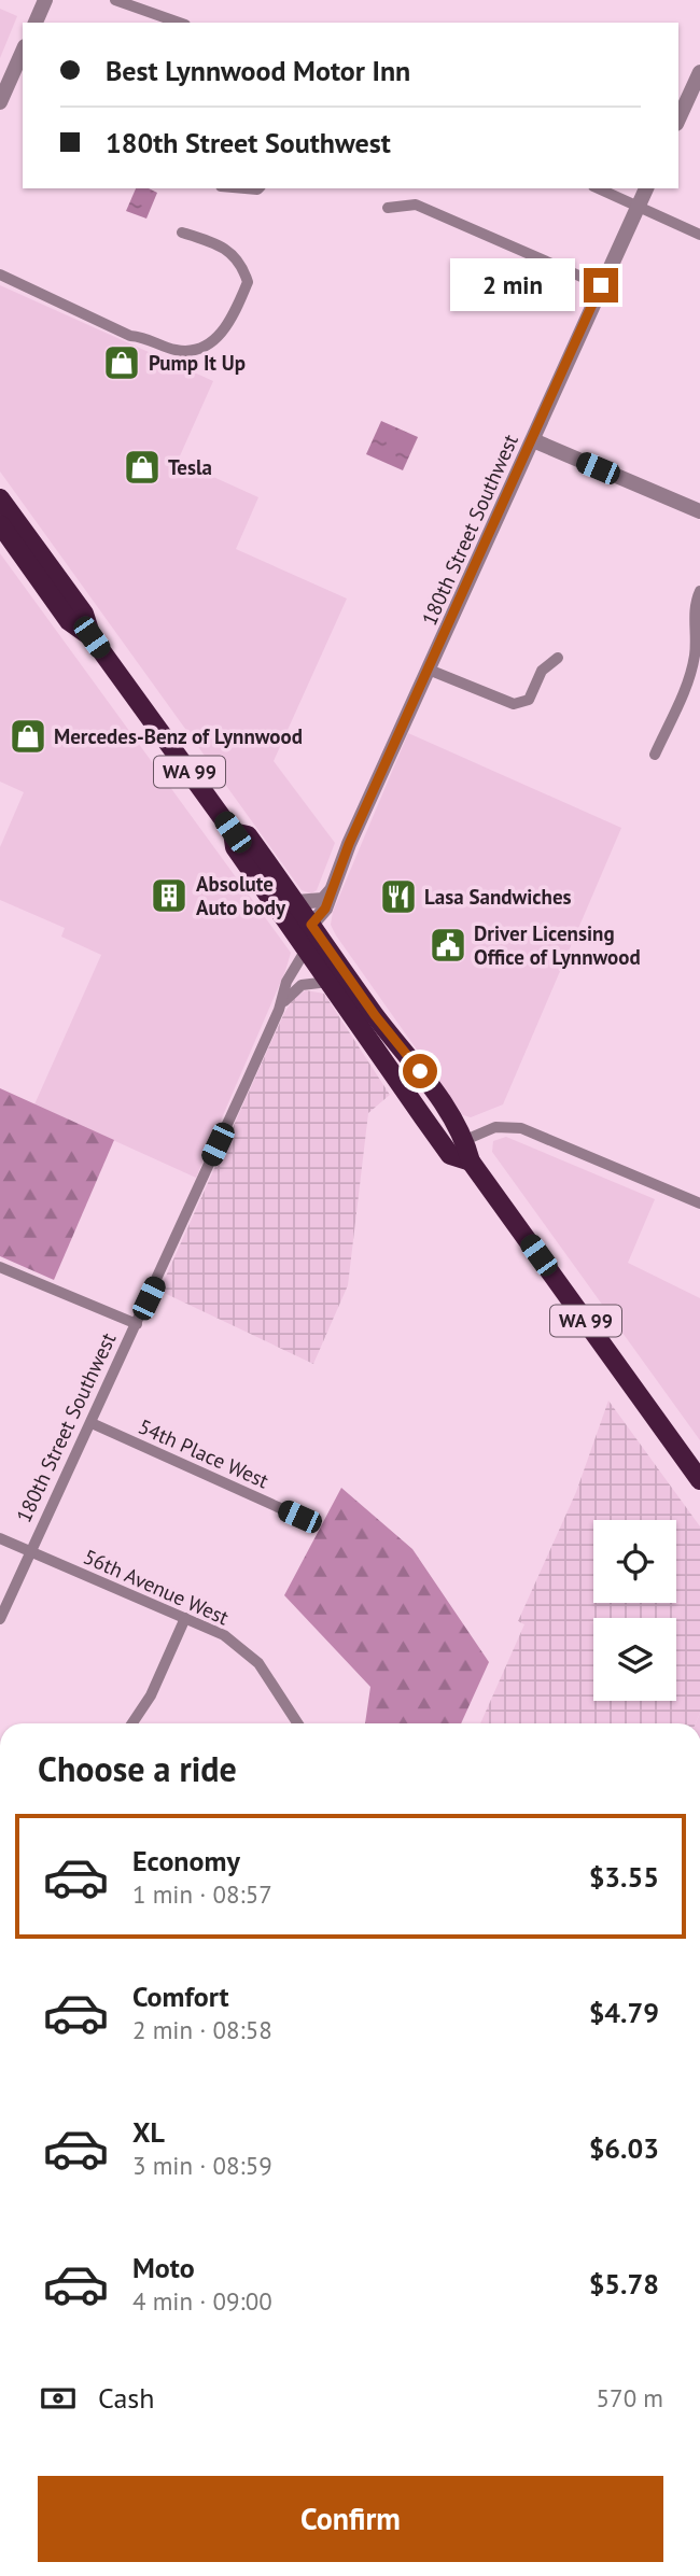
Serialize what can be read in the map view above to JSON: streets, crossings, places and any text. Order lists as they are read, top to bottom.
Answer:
{
  "streets": {
    "highway": ["WA 99"],
    "street": ["180th Street Southwest", "54th Place West", "56th Avenue West"]
  },
  "crossings": [
    ["180th Street Southwest", "WA 99"],
    ["180th Street Southwest", "54th Place West"],
    ["180th Street Southwest", "56th Avenue West"]
  ],
  "places": {
    "shop": ["Pump It Up", "Tesla", "Mercedes-Benz of Lynnwood"],
    "building": ["Absolute Auto body"],
    "restaurant": ["Lasa Sandwiches"],
    "public building": ["Driver Licensing Office of Lynnwood"]
  },
  "page": {
    "banner": ["Best Lynnwood Motor Inn", "180th Street Southwest"],
    "bubble": "2 min",
    "heading": "Choose a ride",
    "list": [
      {
        "name": "Economy",
        "note": "1 min · 08:57",
        "value": "$3.55"
      },
      {
        "name": "Comfort",
        "note": "2 min · 08:58",
        "value": "$4.79"
      },
      {
        "name": "XL",
        "note": "3 min · 08:59",
        "value": "$6.03"
      },
      {
        "name": "Moto",
        "note": "4 min · 09:00",
        "value": "$5.78"
      }
    ],
    "pay": ["Cash", "570 m"],
    "buttons": "Confirm"
  }
}
